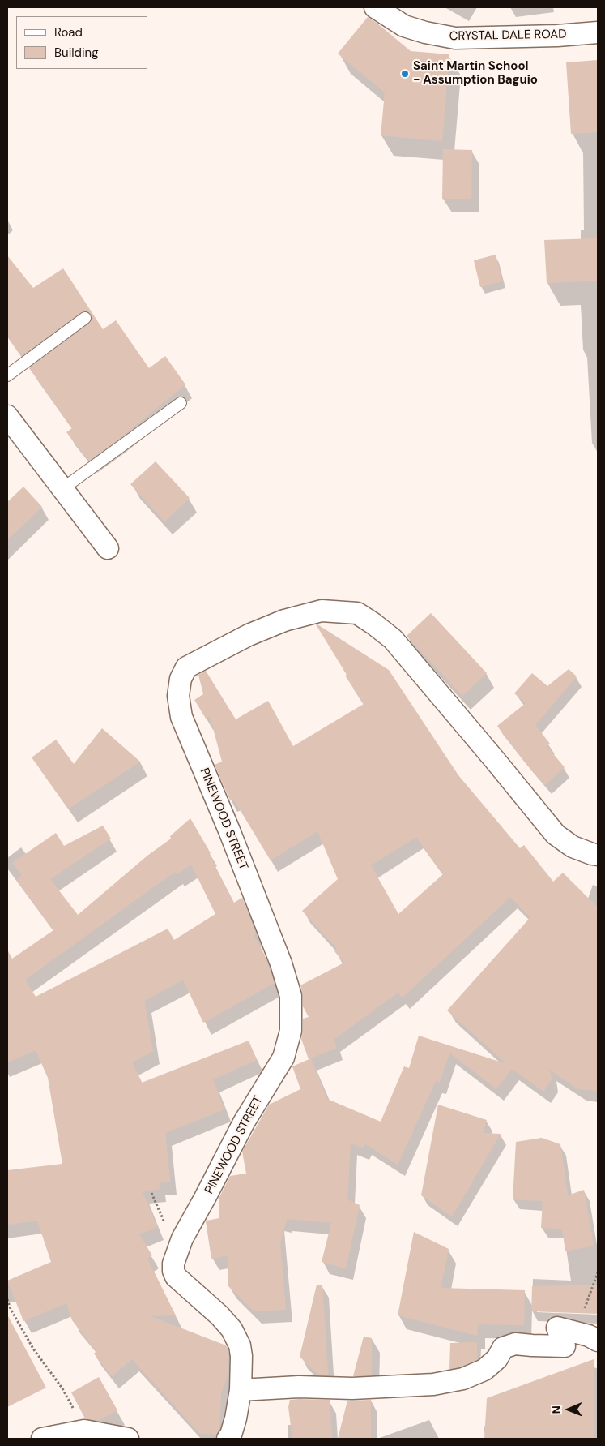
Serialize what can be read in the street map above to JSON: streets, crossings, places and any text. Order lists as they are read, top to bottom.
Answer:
{
  "streets": {
    "street": ["CRYSTAL DALE ROAD", "PINEWOOD STREET"]
  },
  "places": ["Saint Martin School - Assumption Baguio"],
  "legend": ["Road", "Building"],
  "north": "left"
}
